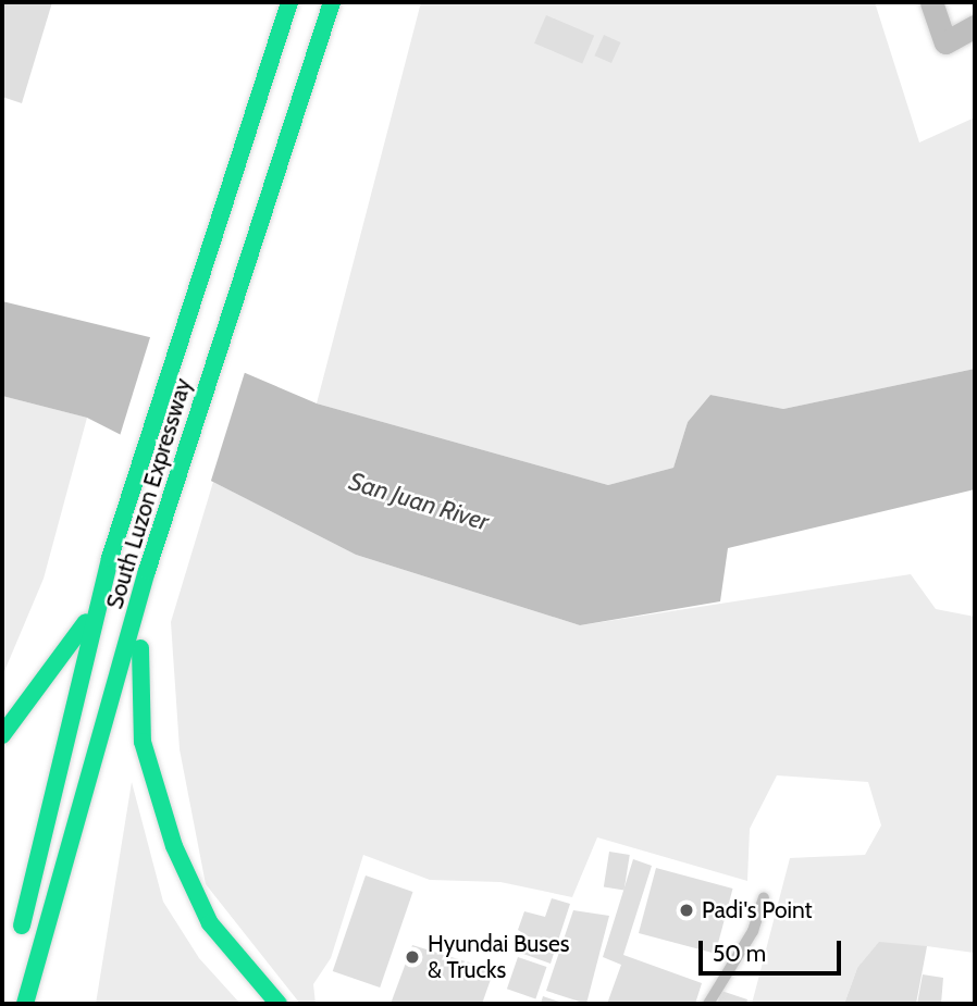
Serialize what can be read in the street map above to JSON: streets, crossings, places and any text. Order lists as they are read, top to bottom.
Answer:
{
  "streets": {
    "highway": ["South Luzon Expressway"]
  },
  "water": ["San Juan River"],
  "places": ["Padi's Point", "Hyundai Buses & Trucks"],
  "scale_bar": "50 m"
}
